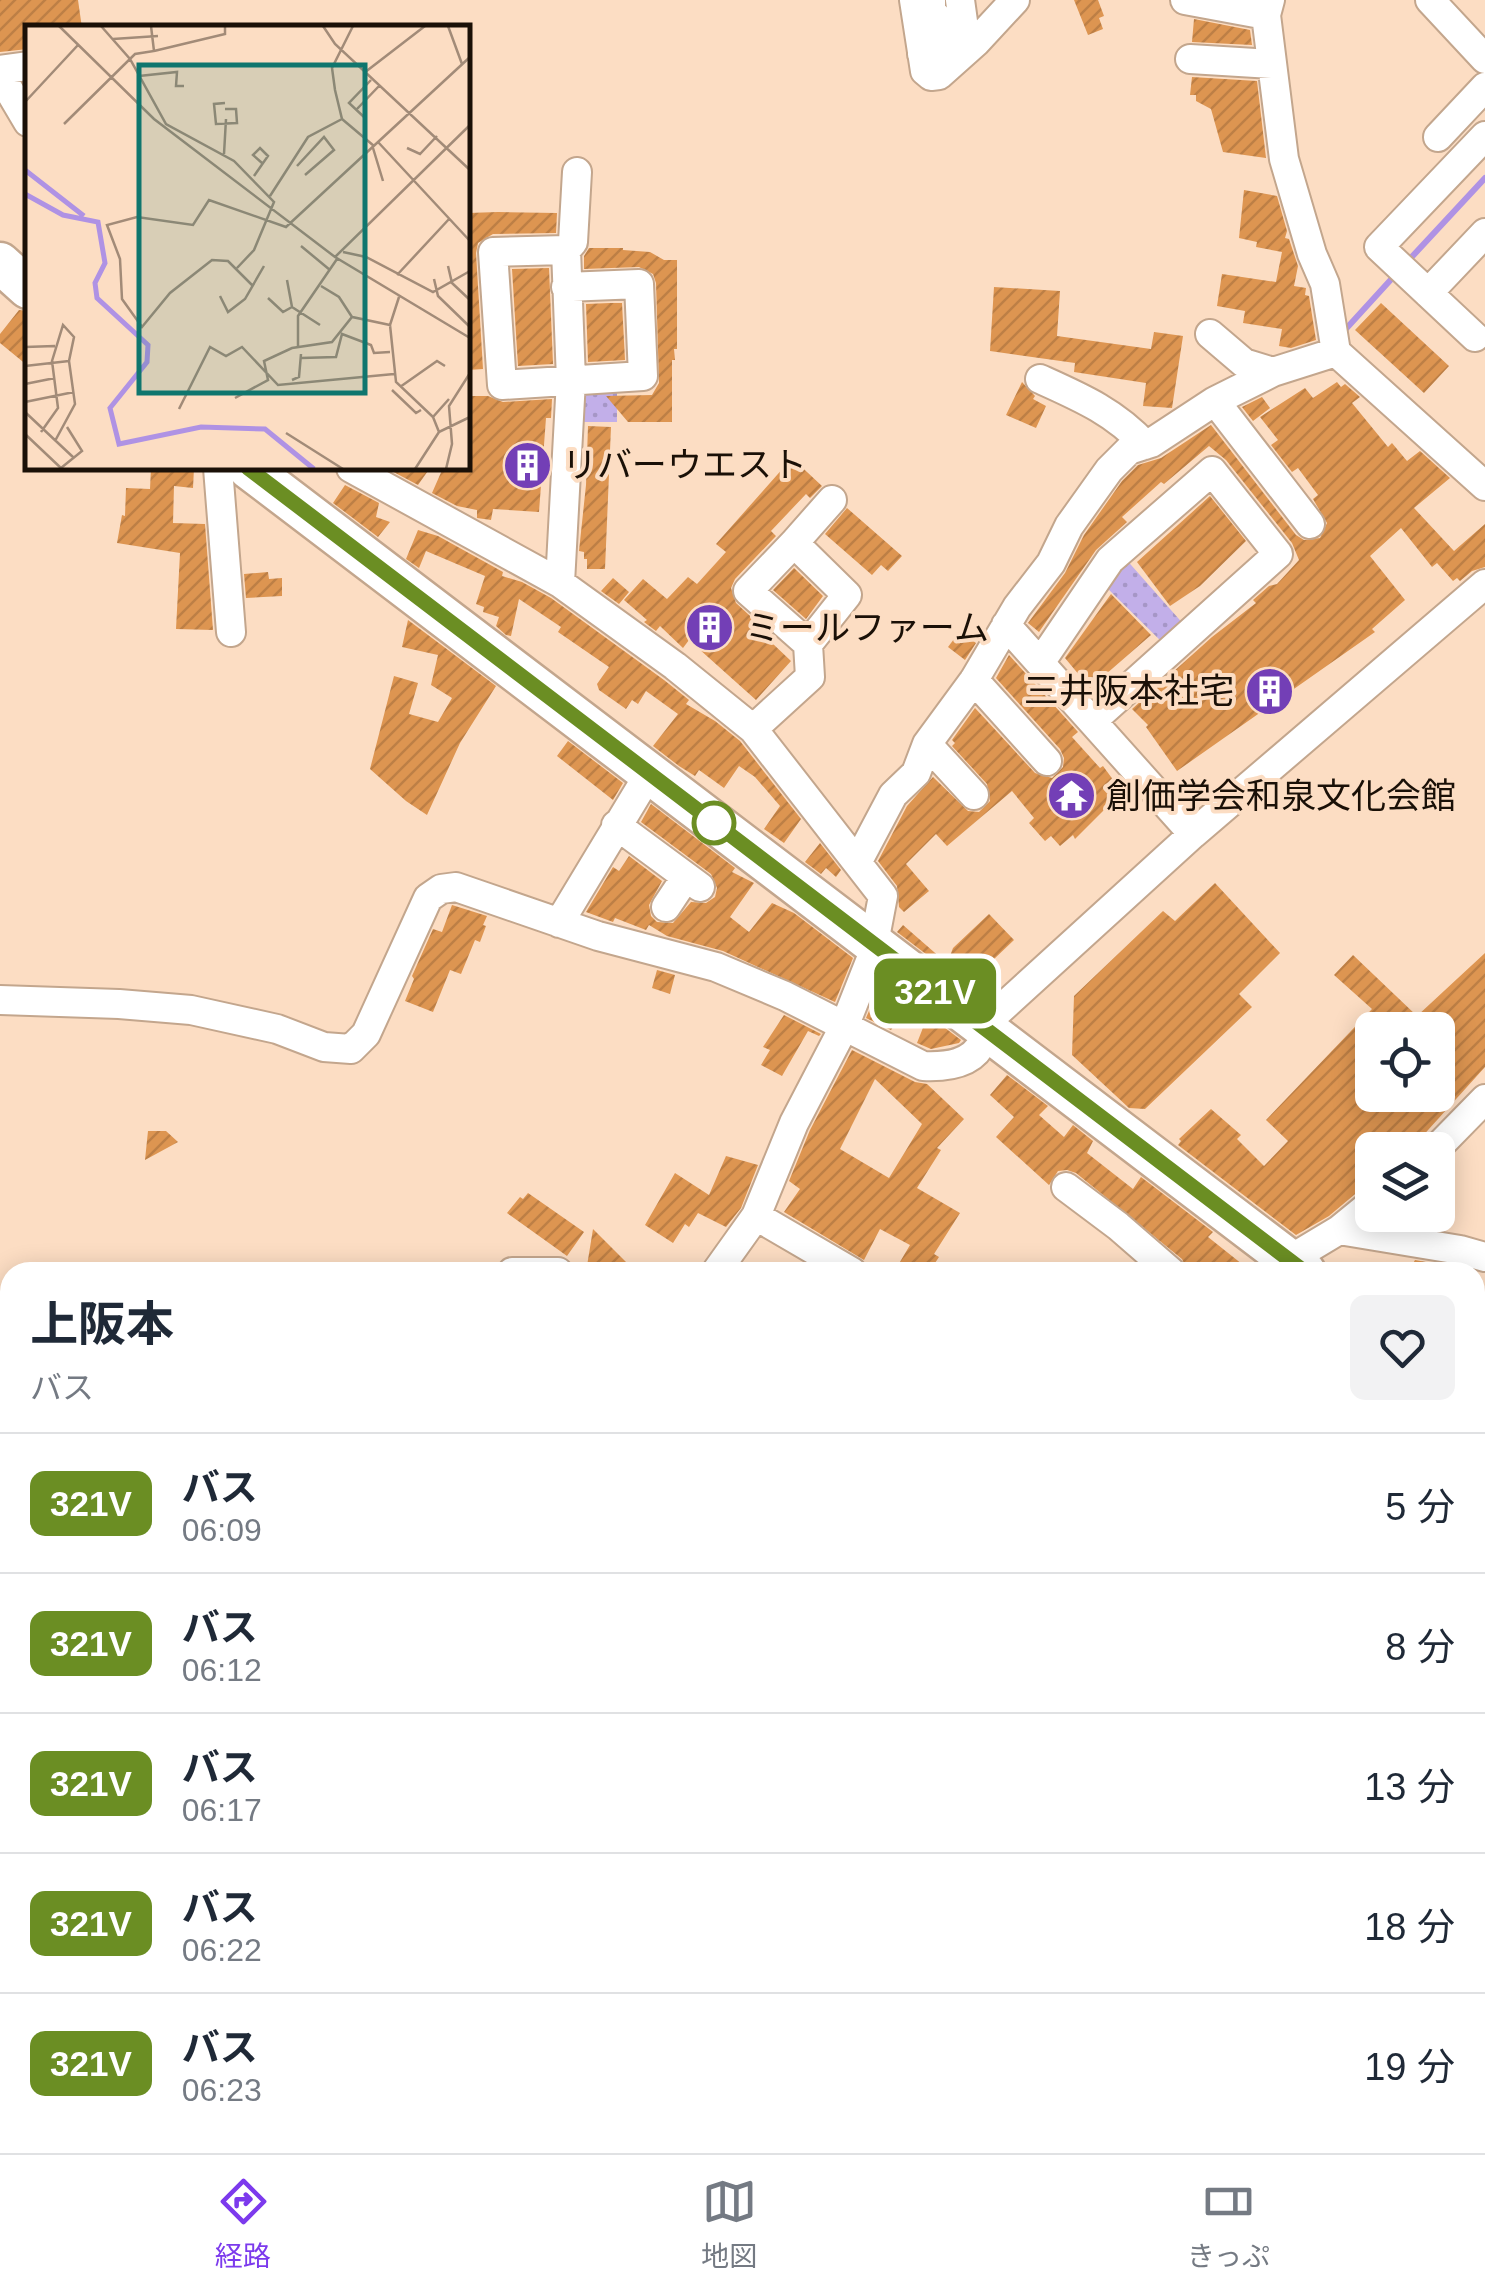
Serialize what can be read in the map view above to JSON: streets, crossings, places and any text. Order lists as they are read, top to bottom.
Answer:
{
  "places": {
    "building": ["リバーウエスト", "ミールファーム", "三井阪本社宅"],
    "temple": ["創価学会和泉文化会館"]
  },
  "lines": ["bus line 321V"],
  "page": {
    "on_map": "321V",
    "heading": ["上阪本", "バス"],
    "list": [
      {
        "mark": "321V",
        "name": "バス",
        "note": "06:09",
        "value": "5 分"
      },
      {
        "mark": "321V",
        "name": "バス",
        "note": "06:12",
        "value": "8 分"
      },
      {
        "mark": "321V",
        "name": "バス",
        "note": "06:17",
        "value": "13 分"
      },
      {
        "mark": "321V",
        "name": "バス",
        "note": "06:22",
        "value": "18 分"
      },
      {
        "mark": "321V",
        "name": "バス",
        "note": "06:23",
        "value": "19 分"
      }
    ],
    "tabs": ["経路", "地図", "きっぷ"]
  }
}
